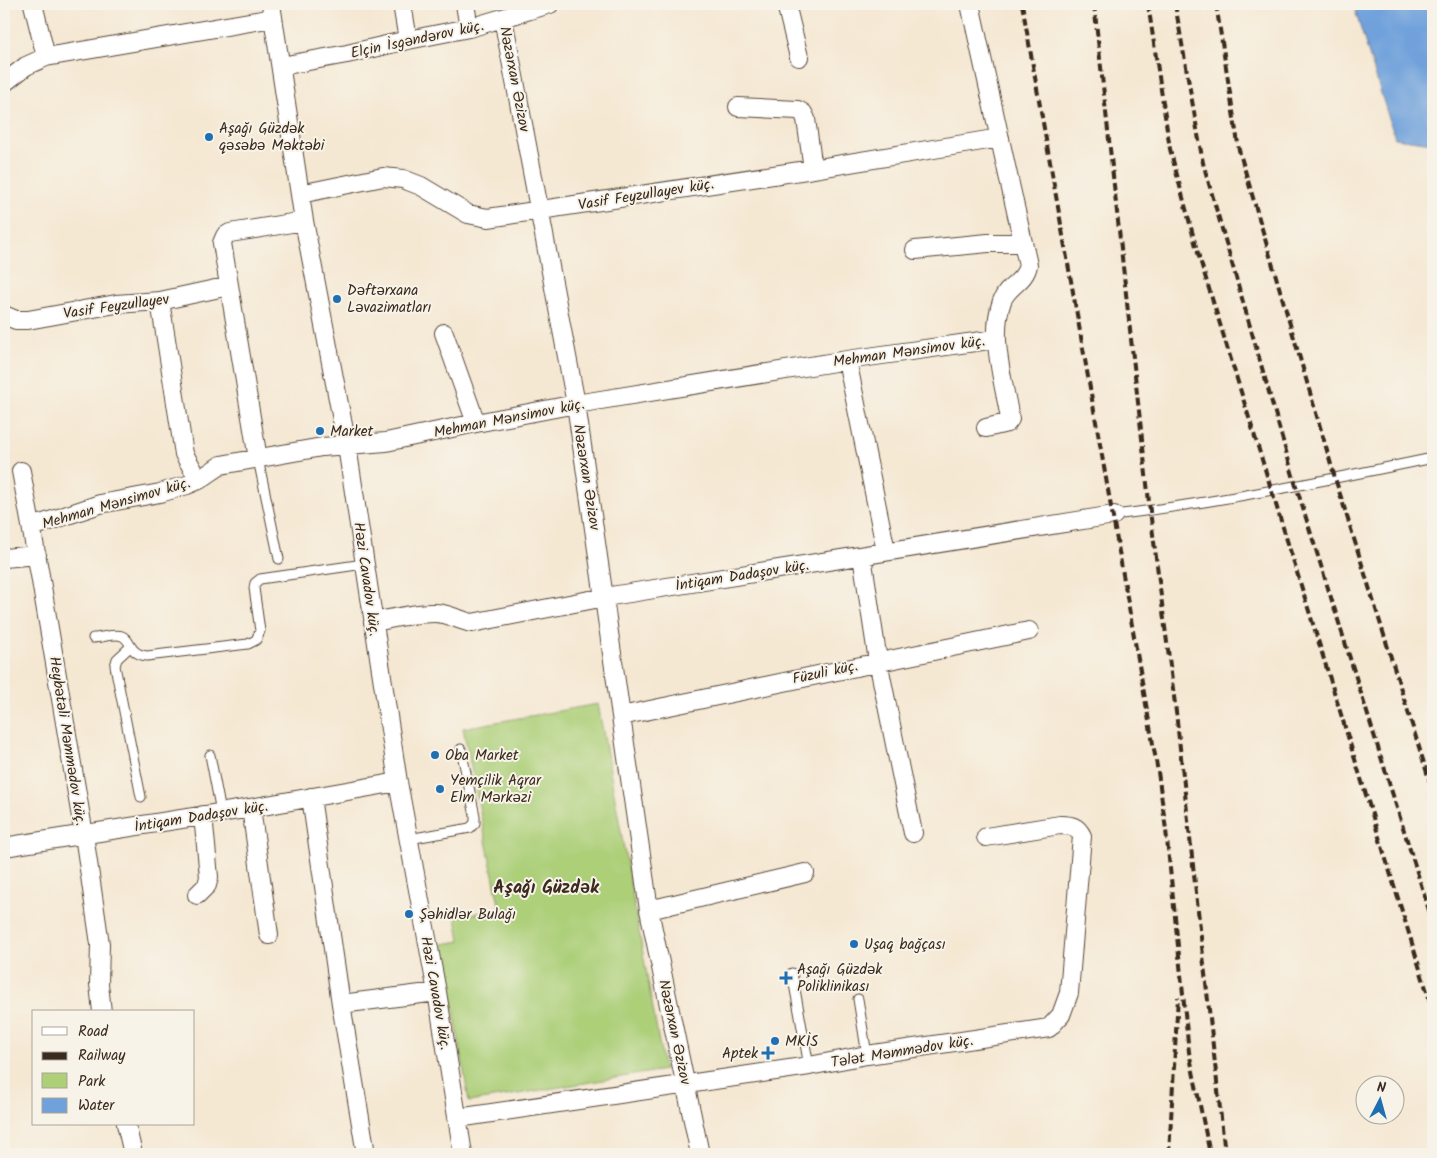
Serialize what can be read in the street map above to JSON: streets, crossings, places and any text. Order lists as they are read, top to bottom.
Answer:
{
  "streets": {
    "street": [
      "Elçin İsgəndərov küç.",
      "Nəzərxan Əzizov",
      "Vasif Feyzullayev küç.",
      "Vasif Feyzullayev",
      "Mehman Mənsimov küç.",
      "İntiqam Dadaşov küç.",
      "Həzi Cavadov küç.",
      "Füzuli küç.",
      "Heybətəli Məmmədov küç.",
      "Tələt Məmmədov küç."
    ]
  },
  "crossings": [
    ["Elçin İsgəndərov küç.", "Nəzərxan Əzizov"],
    ["Elçin İsgəndərov küç.", "Həzi Cavadov küç."],
    ["Nəzərxan Əzizov", "Vasif Feyzullayev küç."],
    ["Nəzərxan Əzizov", "Mehman Mənsimov küç."],
    ["Nəzərxan Əzizov", "İntiqam Dadaşov küç."],
    ["Nəzərxan Əzizov", "Füzuli küç."],
    ["Nəzərxan Əzizov", "Tələt Məmmədov küç."],
    ["Vasif Feyzullayev küç.", "Həzi Cavadov küç."],
    ["Mehman Mənsimov küç.", "Həzi Cavadov küç."],
    ["Mehman Mənsimov küç.", "Heybətəli Məmmədov küç."],
    ["İntiqam Dadaşov küç.", "Həzi Cavadov küç."],
    ["İntiqam Dadaşov küç.", "Heybətəli Məmmədov küç."],
    ["Həzi Cavadov küç.", "Tələt Məmmədov küç."]
  ],
  "districts": ["Aşağı Güzdək"],
  "places": {
    "other": [
      "Aşağı Güzdək qəsəbə Məktəbi",
      "Dəftərxana Ləvazimatları",
      "Market",
      "Oba Market",
      "Yemçilik Aqrar Elm Mərkəzi",
      "Şəhidlər Bulağı",
      "Uşaq bağçası",
      "MKİS"
    ],
    "health": ["Aşağı Güzdək Poliklinikası", "Aptek"]
  },
  "legend": [
    "Road",
    "Railway",
    "Park",
    "Water"
  ],
  "north": "top"
}
